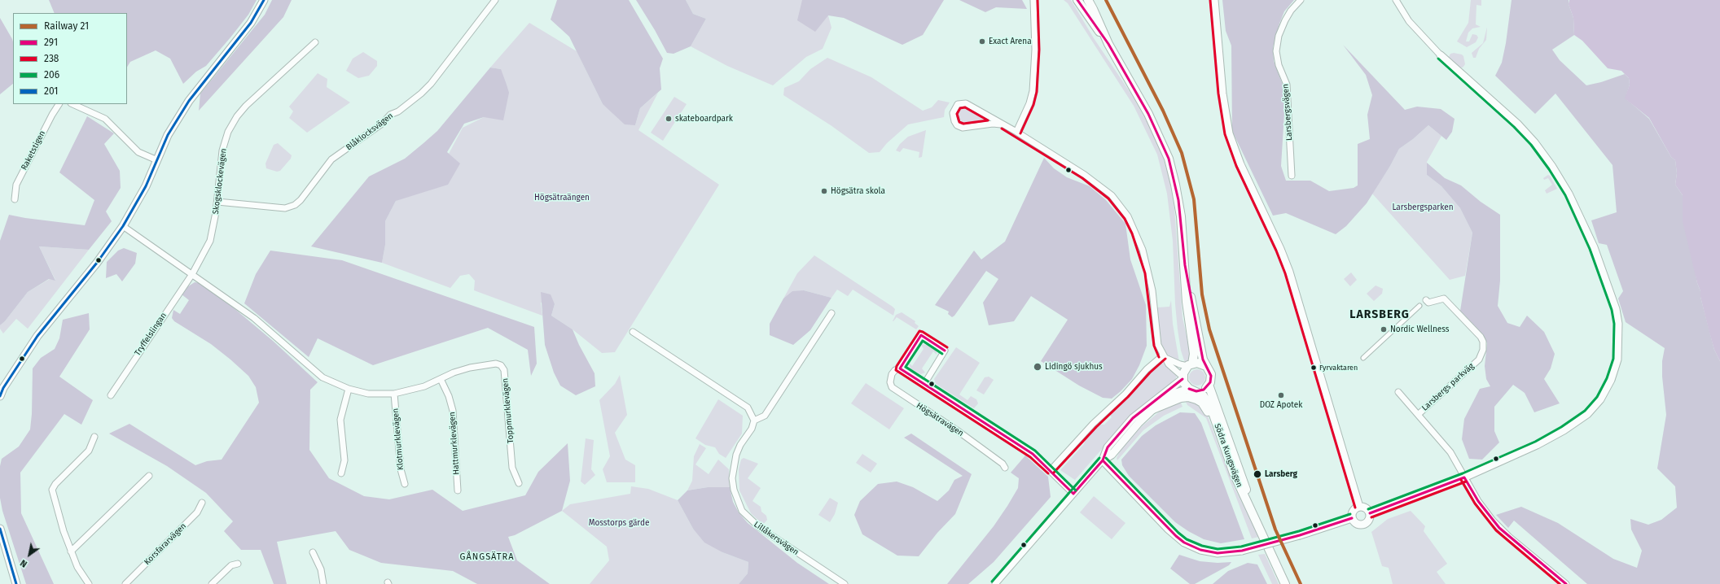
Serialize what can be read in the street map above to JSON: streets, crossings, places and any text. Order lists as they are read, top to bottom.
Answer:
{
  "streets": {
    "main road": ["Södra Kungsvägen"],
    "street": [
      "Larsbergsvägen",
      "Blåklocksvägen",
      "Raketstigen",
      "Skogsklockevägen",
      "Tryffelslingan",
      "Larsbergs parkväg",
      "Toppmurklevägen",
      "Högsätravägen",
      "Klotmurklevägen",
      "Hattmurklevägen",
      "Lillåkersvägen",
      "Korsfararvägen"
    ]
  },
  "crossings": [
    ["Blåklocksvägen", "Skogsklockevägen"],
    ["Skogsklockevägen", "Tryffelslingan"],
    ["Skogsklockevägen", "Toppmurklevägen"],
    ["Tryffelslingan", "Toppmurklevägen"],
    ["Toppmurklevägen", "Klotmurklevägen"],
    ["Toppmurklevägen", "Hattmurklevägen"]
  ],
  "districts": ["LARSBERG", "GÅNGSÄTRA"],
  "parks": ["Högsätraängen", "Larsbergsparken", "Mosstorps gärde"],
  "places": [
    "Exact Arena",
    "skateboardpark",
    "Högsätra skola",
    "Nordic Wellness",
    "Lidingö sjukhus",
    "Fyrvaktaren",
    "DOZ Apotek",
    "Larsberg"
  ],
  "lines": [
    "rail line 21",
    "transit line 291",
    "transit line 238",
    "transit line 201",
    "transit line 206"
  ],
  "legend": [
    "Railway 21",
    "291",
    "238",
    "206",
    "201"
  ],
  "north": "bottom left"
}
